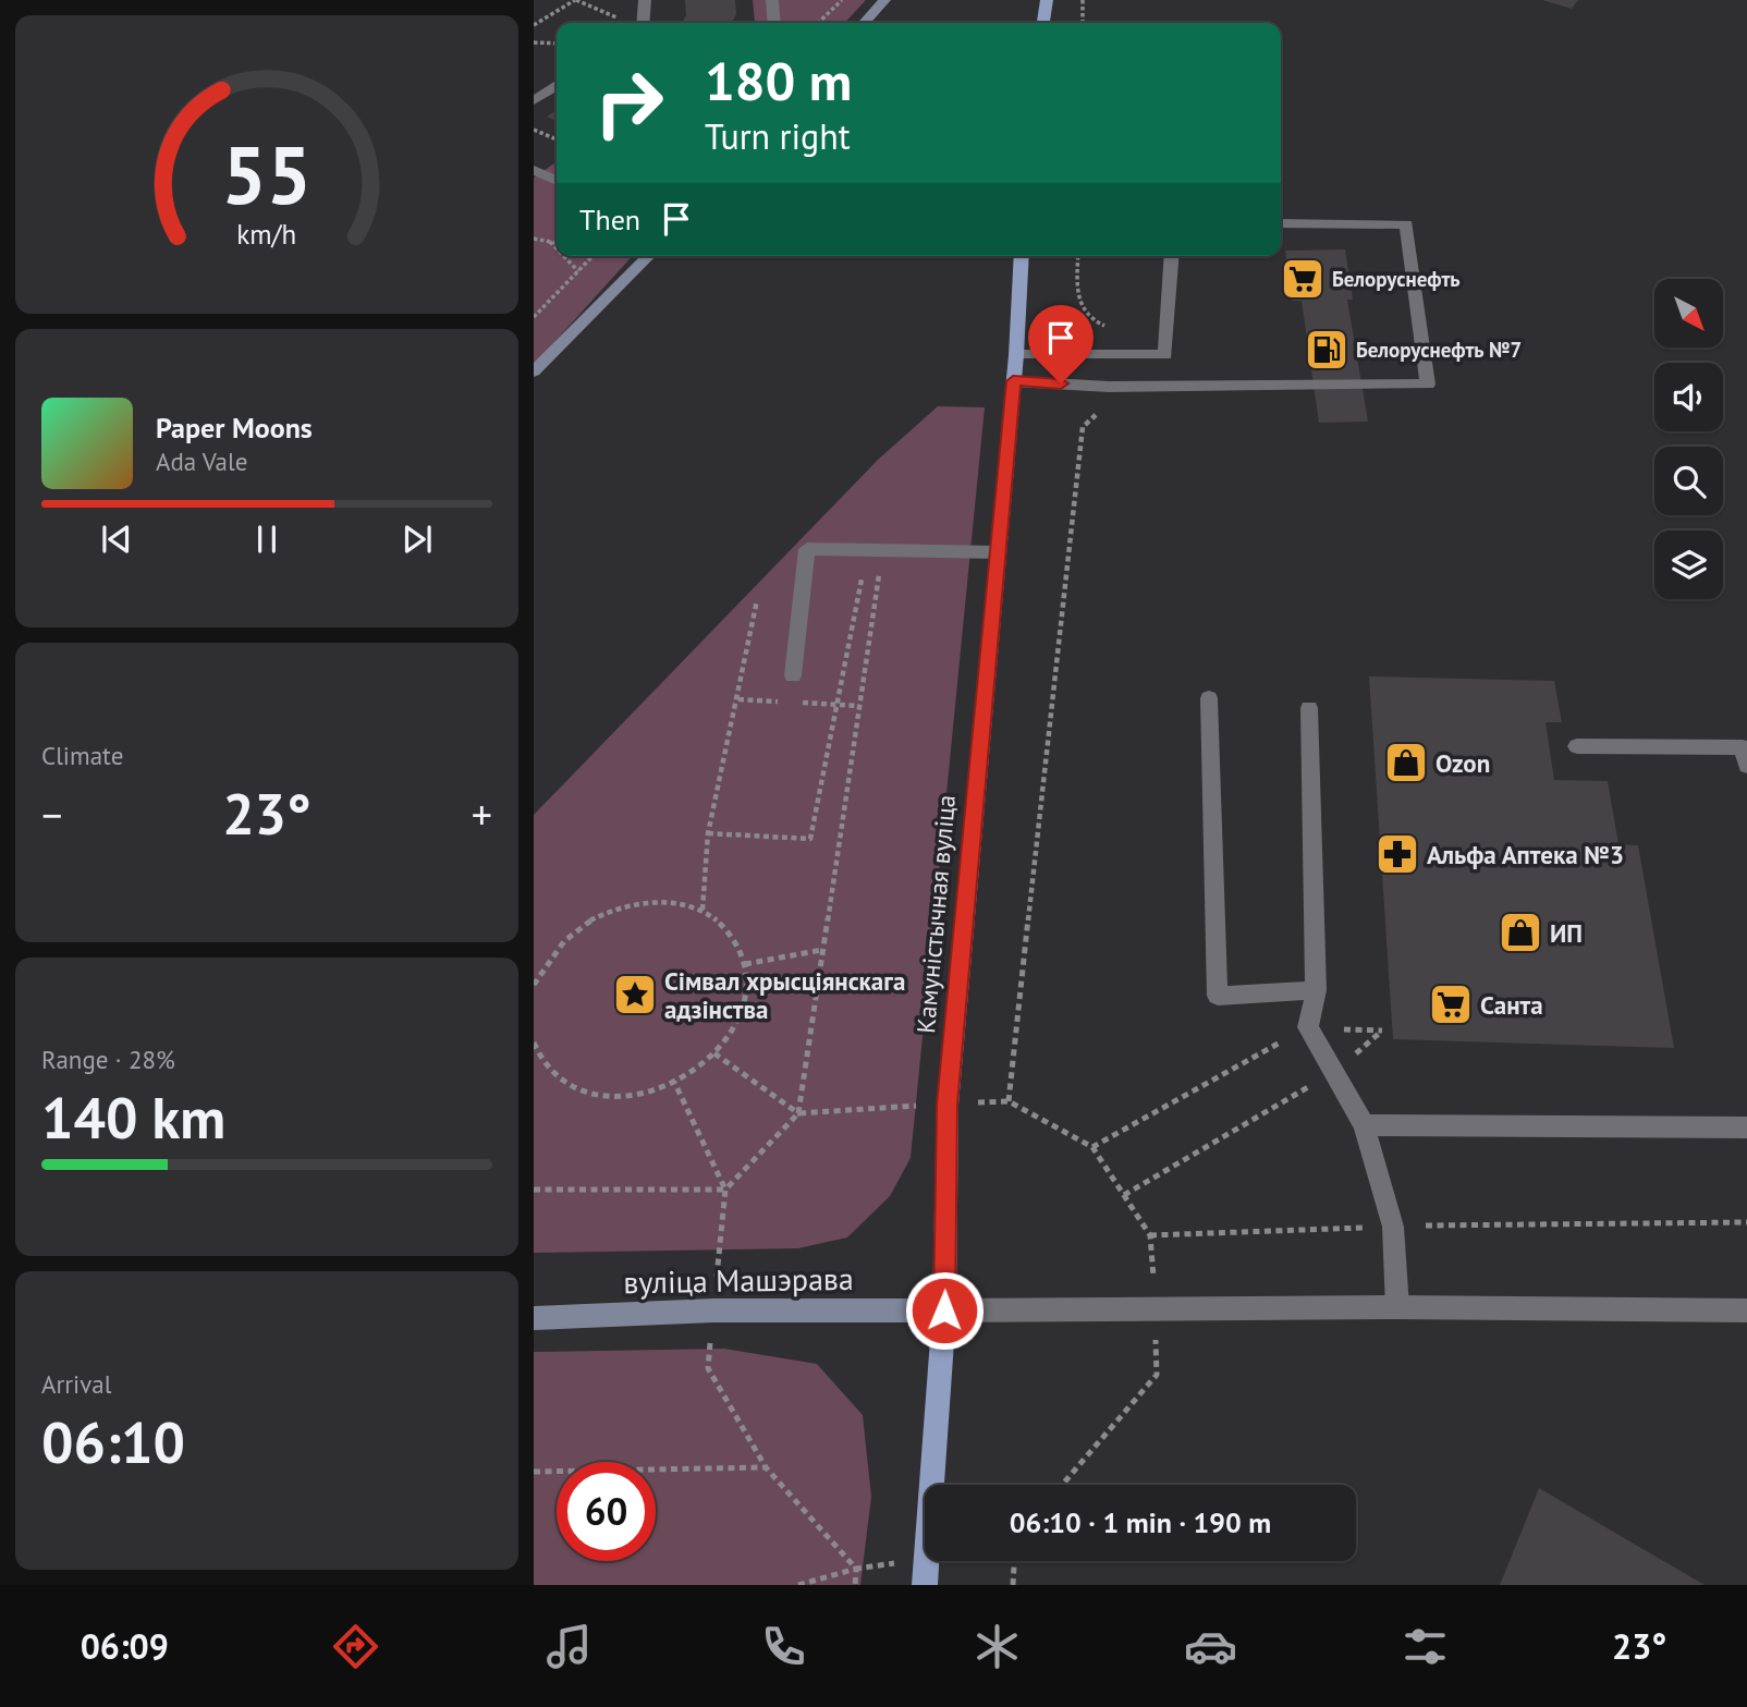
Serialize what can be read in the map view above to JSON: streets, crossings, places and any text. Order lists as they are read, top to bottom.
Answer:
{
  "streets": {
    "main road": ["Камуністычная вуліца"],
    "street": ["вуліца Машэрава"]
  },
  "crossings": [
    ["Камуністычная вуліца", "вуліца Машэрава"]
  ],
  "places": {
    "supermarket": ["Белоруснефть", "Санта"],
    "fuel station": ["Белоруснефть №7"],
    "shop": ["Ozon", "ИП"],
    "pharmacy": ["Альфа Аптека №3"],
    "place": ["Сімвал хрысціянскага адзінства"]
  },
  "north": "bottom right",
  "page": {
    "turn": ["180 m", "Turn right"],
    "then": "Then",
    "song": ["Paper Moons", "Ada Vale"],
    "tile": [
      "Climate",
      ["Range · 28%", "140 km"],
      ["Arrival", "06:10"]
    ],
    "heat": ["−", "23°", "+"],
    "limit": "60",
    "trip": "06:10 · 1 min · 190 m",
    "tabs": ["06:09", "23°"],
    "gauge": ["55", "km/h"]
  }
}
